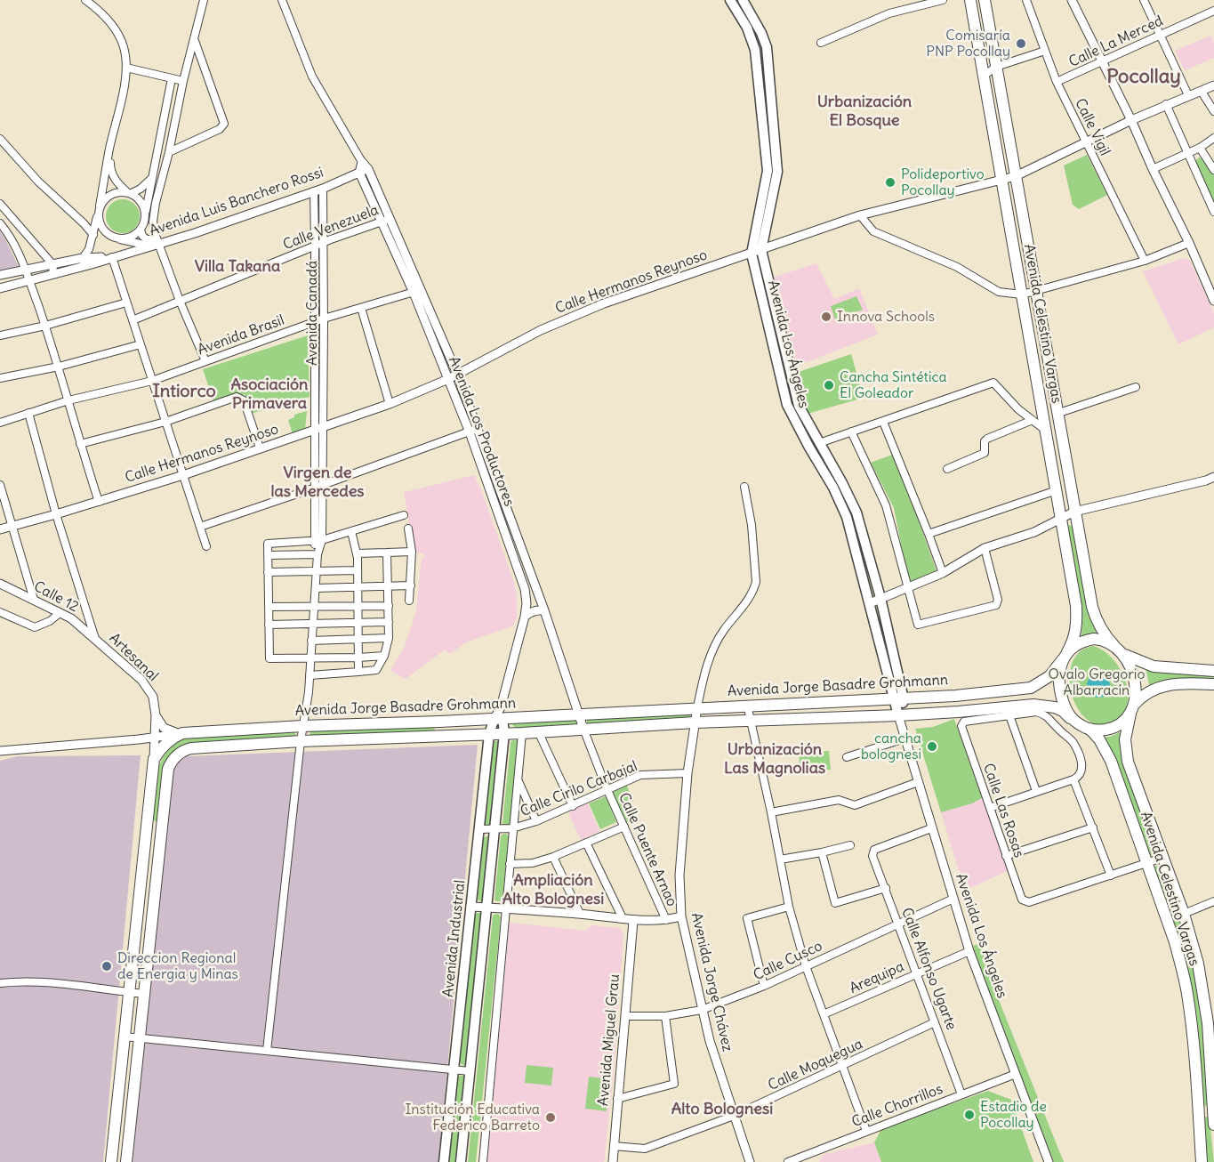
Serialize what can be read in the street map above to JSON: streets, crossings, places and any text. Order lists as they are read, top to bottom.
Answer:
{
  "streets": {
    "main road": [
      "Avenida Celestino Vargas",
      "Avenida Los Ángeles",
      "Avenida Jorge Basadre Grohmann",
      "Avenida Industrial"
    ],
    "street": [
      "Calle La Merced",
      "Calle Vigil",
      "Avenida Luis Banchero Rossi",
      "Calle Venezuela",
      "Calle Hermanos Reynoso",
      "Avenida Canadá",
      "Avenida Brasil",
      "Avenida Los Productores",
      "Calle 12",
      "Artesanal",
      "Calle Cirilo Carbajal",
      "Calle Las Rosas",
      "Calle Puente Arnao",
      "Calle Cusco",
      "Calle Alfonso Ugarte",
      "Arequipa",
      "Avenida Jorge Chávez",
      "Avenida Miguel Grau",
      "Calle Moquegua",
      "Calle Chorrillos"
    ]
  },
  "crossings": [
    ["Calle La Merced", "Calle Vigil"],
    ["Calle Vigil", "Calle Hermanos Reynoso"],
    ["Avenida Luis Banchero Rossi", "Avenida Canadá"],
    ["Avenida Luis Banchero Rossi", "Avenida Los Productores"],
    ["Calle Venezuela", "Avenida Canadá"],
    ["Calle Venezuela", "Avenida Los Productores"],
    ["Calle Hermanos Reynoso", "Avenida Canadá"],
    ["Calle Hermanos Reynoso", "Avenida Celestino Vargas"],
    ["Calle Hermanos Reynoso", "Avenida Los Ángeles"],
    ["Calle Hermanos Reynoso", "Avenida Los Productores"],
    ["Avenida Canadá", "Avenida Brasil"],
    ["Avenida Celestino Vargas", "Avenida Jorge Basadre Grohmann"],
    ["Avenida Brasil", "Avenida Los Productores"],
    ["Avenida Los Ángeles", "Avenida Jorge Basadre Grohmann"],
    ["Avenida Los Ángeles", "Calle Cusco"],
    ["Avenida Los Ángeles", "Calle Alfonso Ugarte"],
    ["Avenida Los Ángeles", "Arequipa"],
    ["Avenida Los Ángeles", "Calle Chorrillos"],
    ["Avenida Los Productores", "Avenida Jorge Basadre Grohmann"],
    ["Avenida Los Productores", "Calle Puente Arnao"],
    ["Avenida Los Productores", "Avenida Industrial"],
    ["Calle 12", "Artesanal"],
    ["Avenida Jorge Basadre Grohmann", "Calle Puente Arnao"],
    ["Avenida Jorge Basadre Grohmann", "Avenida Industrial"],
    ["Avenida Jorge Basadre Grohmann", "Avenida Jorge Chávez"],
    ["Calle Cirilo Carbajal", "Calle Puente Arnao"],
    ["Calle Cirilo Carbajal", "Avenida Industrial"],
    ["Calle Cirilo Carbajal", "Avenida Jorge Chávez"],
    ["Calle Cusco", "Calle Alfonso Ugarte"],
    ["Calle Cusco", "Avenida Jorge Chávez"],
    ["Calle Cusco", "Avenida Miguel Grau"],
    ["Calle Alfonso Ugarte", "Arequipa"],
    ["Calle Alfonso Ugarte", "Calle Moquegua"],
    ["Calle Alfonso Ugarte", "Calle Chorrillos"],
    ["Avenida Jorge Chávez", "Calle Moquegua"],
    ["Avenida Miguel Grau", "Calle Moquegua"]
  ],
  "districts": [
    "Pocollay",
    "Urbanización El Bosque",
    "Villa Takana",
    "Asociación Primavera",
    "Intiorco",
    "Virgen de las Mercedes",
    "Urbanización Las Magnolias",
    "Ampliación Alto Bolognesi",
    "Alto Bolognesi"
  ],
  "parks": ["Ovalo Gregorio Albarracín"],
  "places": [
    "Comisaría PNP Pocollay",
    "Polideportivo Pocollay",
    "Innova Schools",
    "Cancha Sintética El Goleador",
    "cancha bolognesi",
    "Direccion Regional de Energia y Minas",
    "Estadio de Pocollay",
    "Institución Educativa Federico Barreto"
  ]
}
